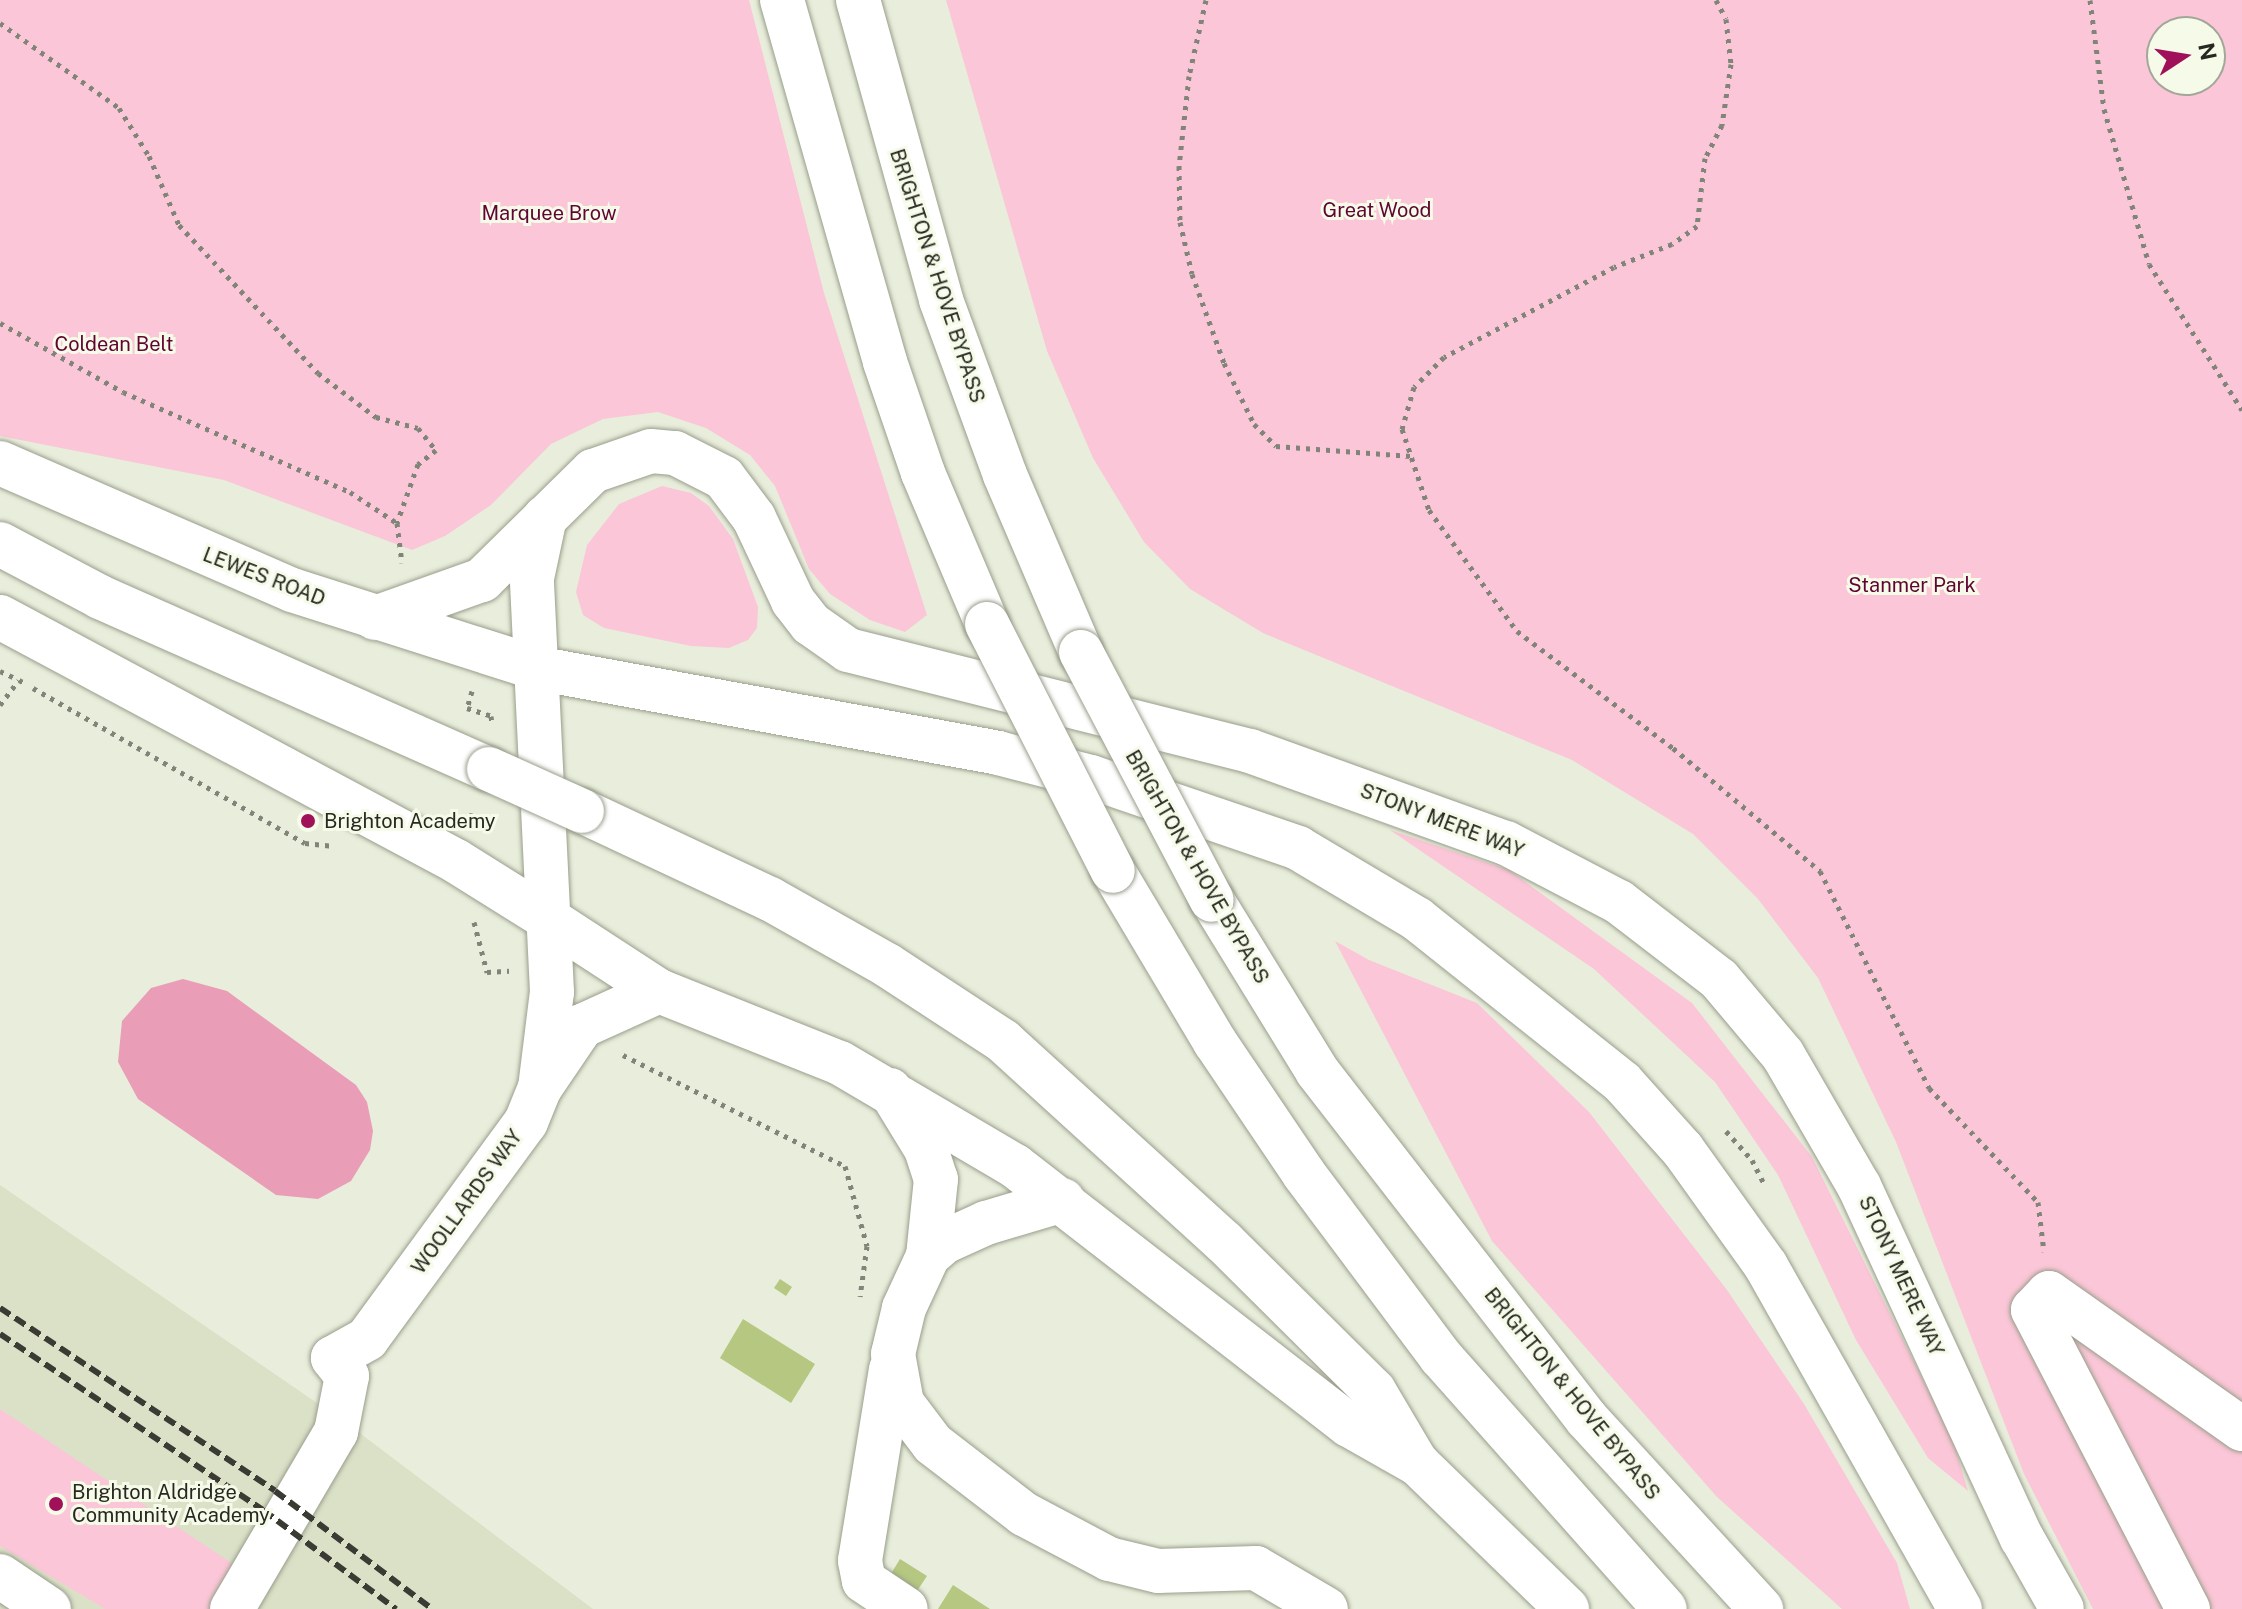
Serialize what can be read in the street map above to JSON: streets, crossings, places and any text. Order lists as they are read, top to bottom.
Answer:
{
  "streets": {
    "main road": [
      "BRIGHTON & HOVE BYPASS",
      "LEWES ROAD",
      "STONY MERE WAY",
      "WOOLLARDS WAY"
    ]
  },
  "crossings": [
    ["LEWES ROAD", "STONY MERE WAY"],
    ["LEWES ROAD", "WOOLLARDS WAY"]
  ],
  "parks": [
    "Great Wood",
    "Marquee Brow",
    "Coldean Belt",
    "Stanmer Park"
  ],
  "places": ["Brighton Academy", "Brighton Aldridge Community Academy"],
  "north": "right"
}
